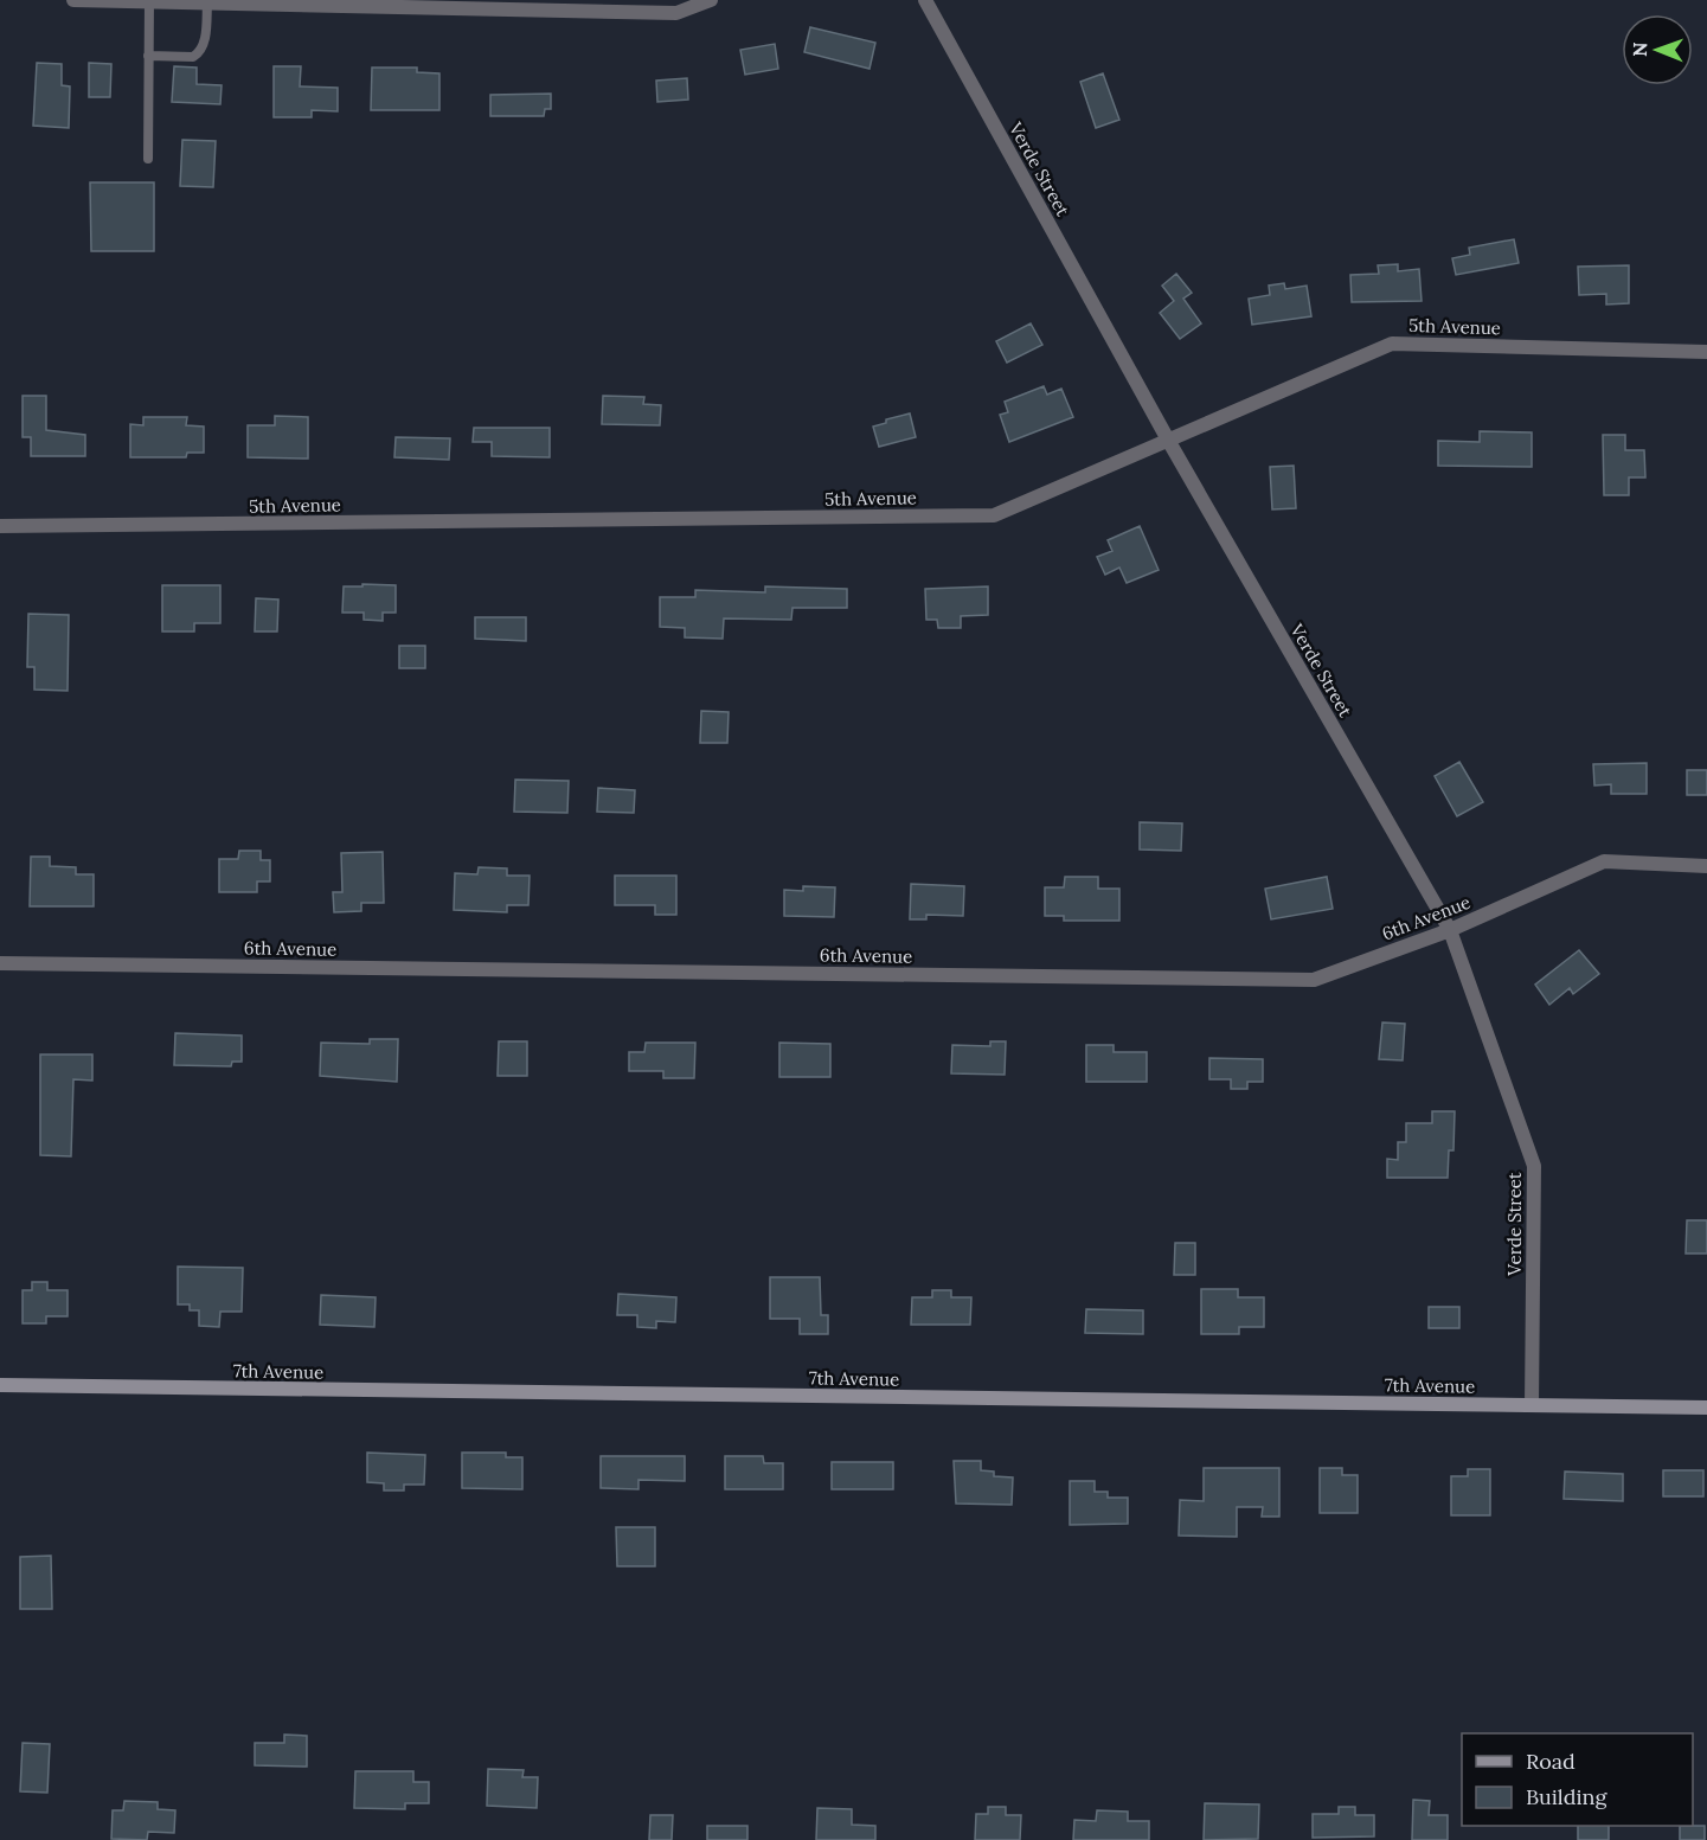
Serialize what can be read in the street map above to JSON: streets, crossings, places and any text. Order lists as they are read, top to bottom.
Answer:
{
  "streets": {
    "street": [
      "Verde Street",
      "5th Avenue",
      "6th Avenue",
      "7th Avenue"
    ]
  },
  "crossings": [
    ["Verde Street", "5th Avenue"],
    ["Verde Street", "6th Avenue"],
    ["Verde Street", "7th Avenue"]
  ],
  "legend": ["Road", "Building"],
  "north": "left"
}
